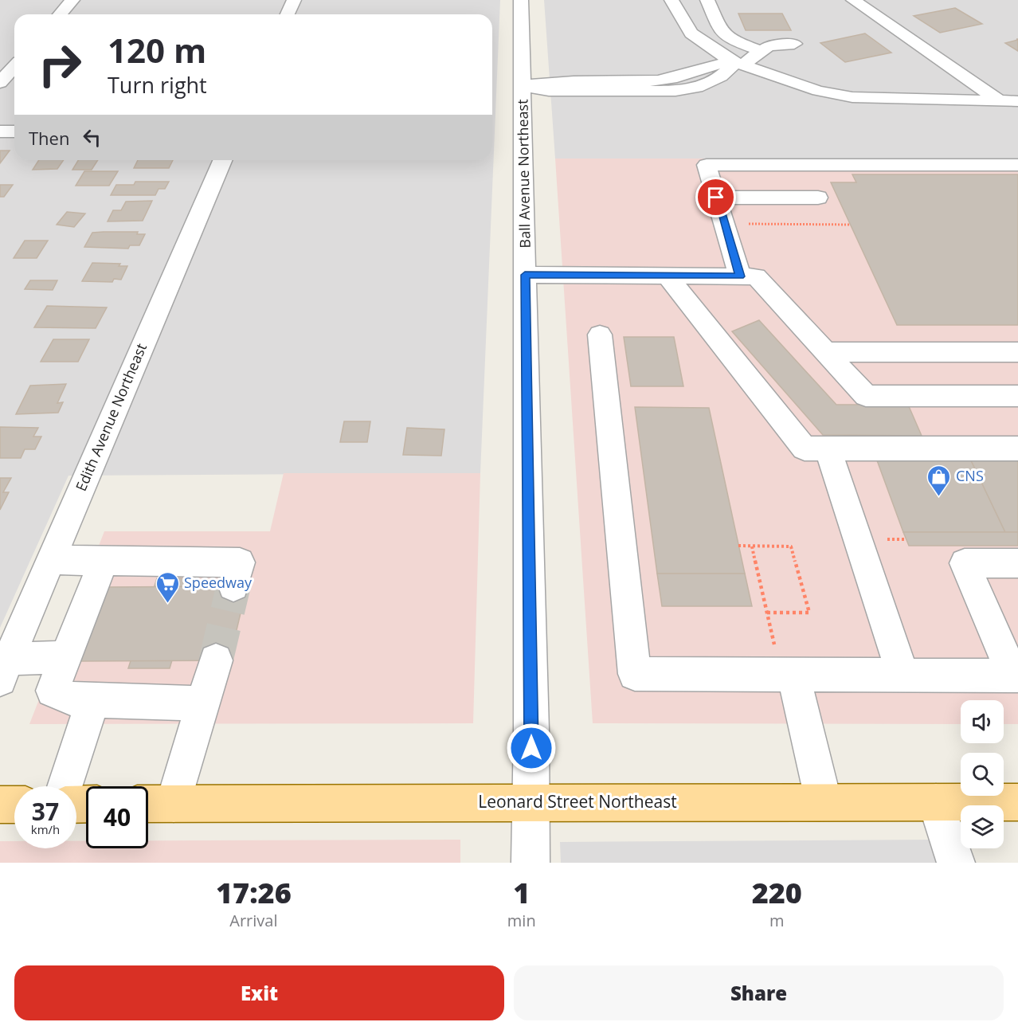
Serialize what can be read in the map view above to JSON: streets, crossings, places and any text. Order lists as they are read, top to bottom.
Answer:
{
  "streets": {
    "main road": ["Leonard Street Northeast"],
    "street": ["Ball Avenue Northeast", "Edith Avenue Northeast"]
  },
  "crossings": [
    ["Ball Avenue Northeast", "Leonard Street Northeast"]
  ],
  "places": {
    "shop": ["CNS"],
    "supermarket": ["Speedway"]
  },
  "page": {
    "turn": ["120 m", "Turn right"],
    "then": "Then",
    "speed": "37 km/h",
    "limit": "40",
    "eta": [
      "17:26",
      "Arrival",
      "1",
      "min",
      "220",
      "m"
    ],
    "buttons": ["Exit", "Share"]
  }
}
